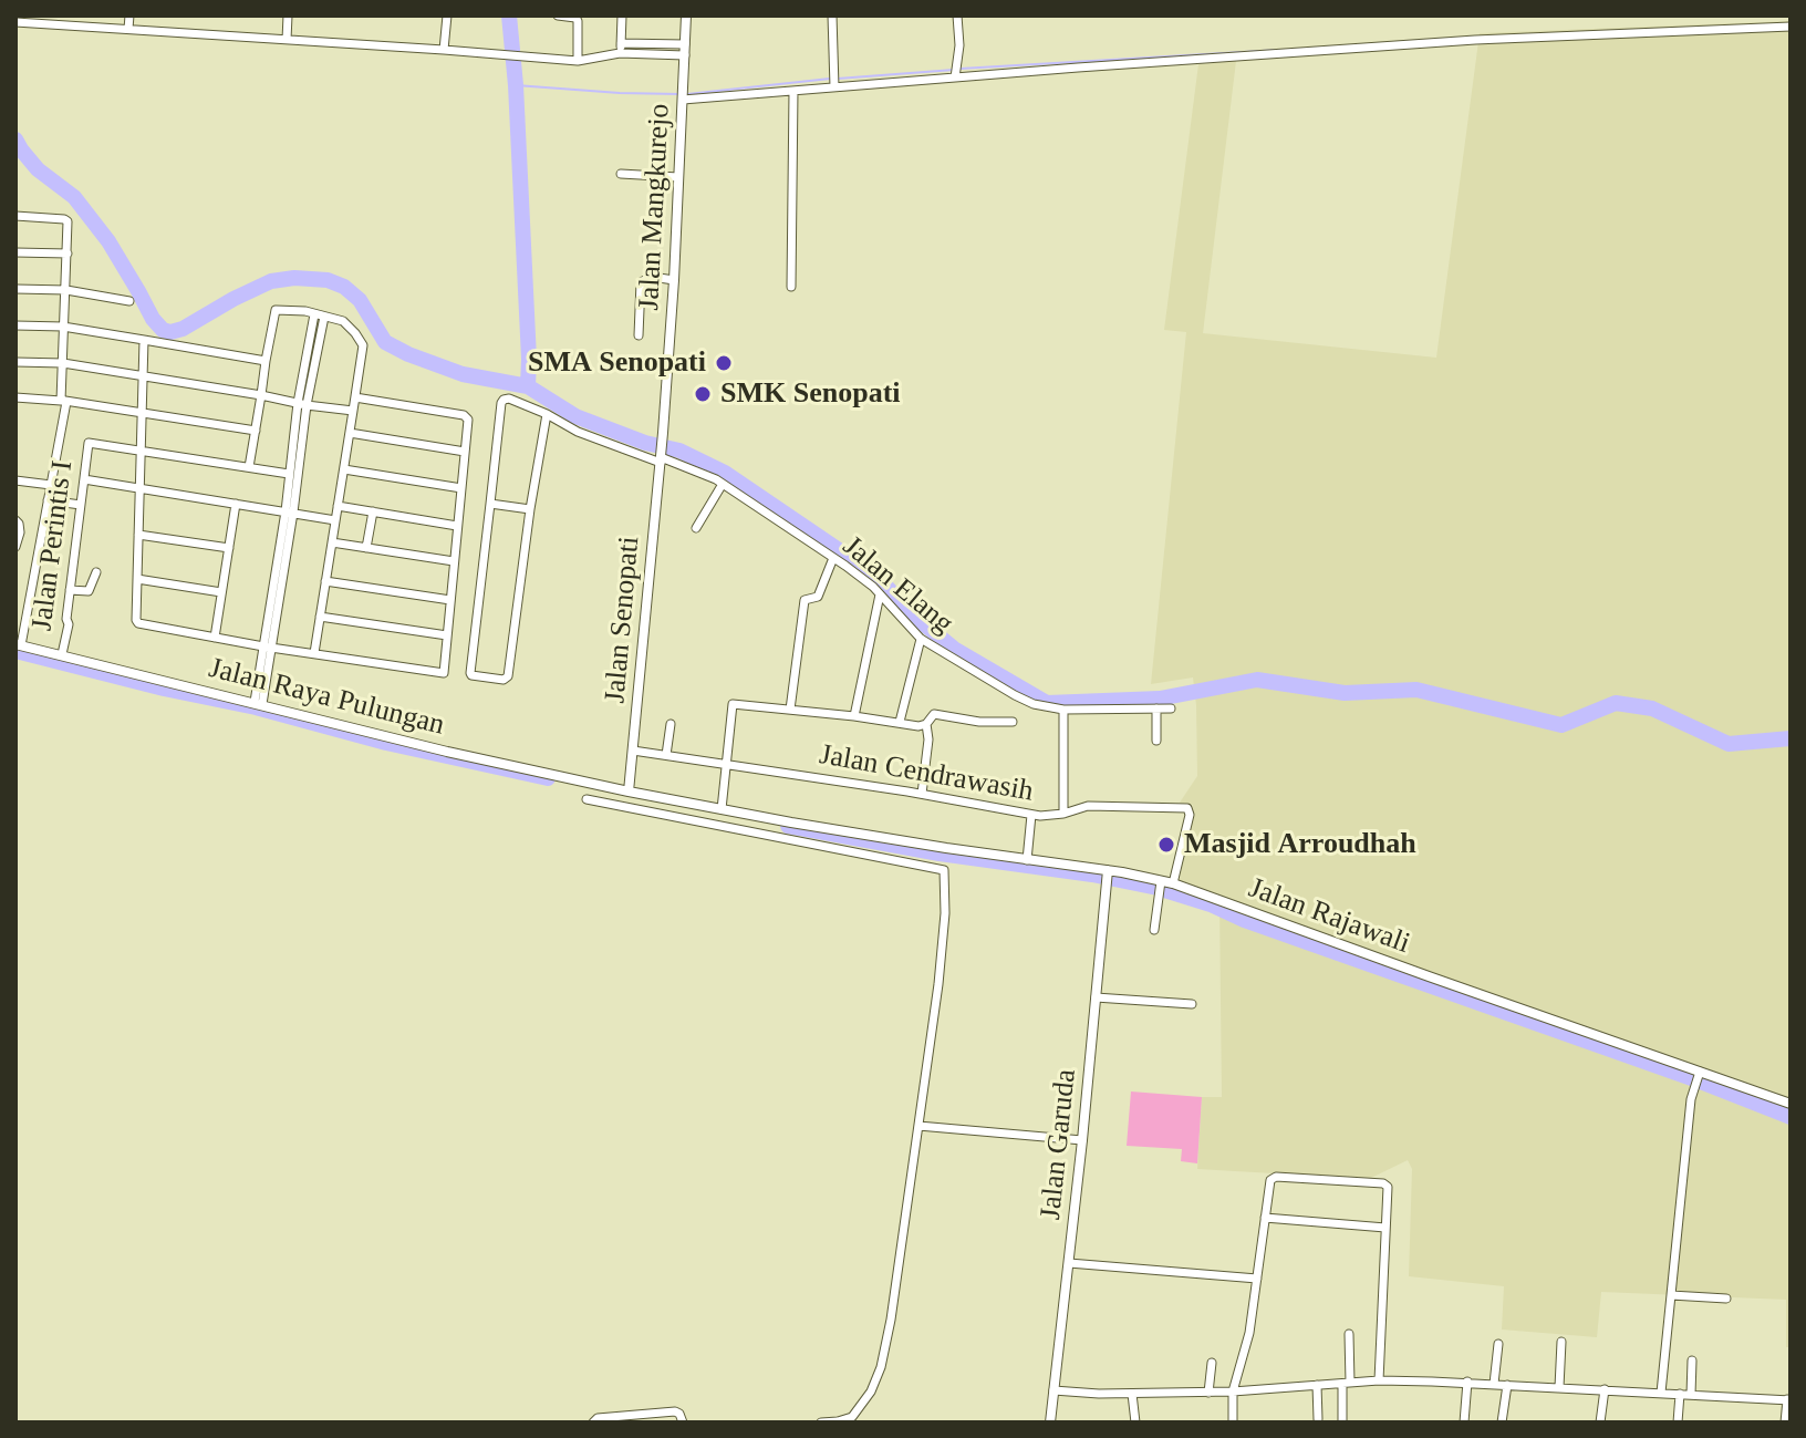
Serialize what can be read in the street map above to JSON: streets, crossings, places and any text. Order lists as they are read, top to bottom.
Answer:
{
  "streets": {
    "street": [
      "Jalan Mangkurejo",
      "Jalan Perintis I",
      "Jalan Elang",
      "Jalan Senopati",
      "Jalan Raya Pulungan",
      "Jalan Cendrawasih",
      "Jalan Rajawali",
      "Jalan Garuda"
    ]
  },
  "crossings": [
    ["Jalan Mangkurejo", "Jalan Elang"],
    ["Jalan Mangkurejo", "Jalan Senopati"],
    ["Jalan Perintis I", "Jalan Raya Pulungan"],
    ["Jalan Elang", "Jalan Senopati"],
    ["Jalan Senopati", "Jalan Raya Pulungan"],
    ["Jalan Senopati", "Jalan Cendrawasih"],
    ["Jalan Senopati", "Jalan Rajawali"],
    ["Jalan Raya Pulungan", "Jalan Rajawali"],
    ["Jalan Cendrawasih", "Jalan Rajawali"],
    ["Jalan Rajawali", "Jalan Garuda"]
  ],
  "places": ["SMA Senopati", "SMK Senopati", "Masjid Arroudhah"]
}
